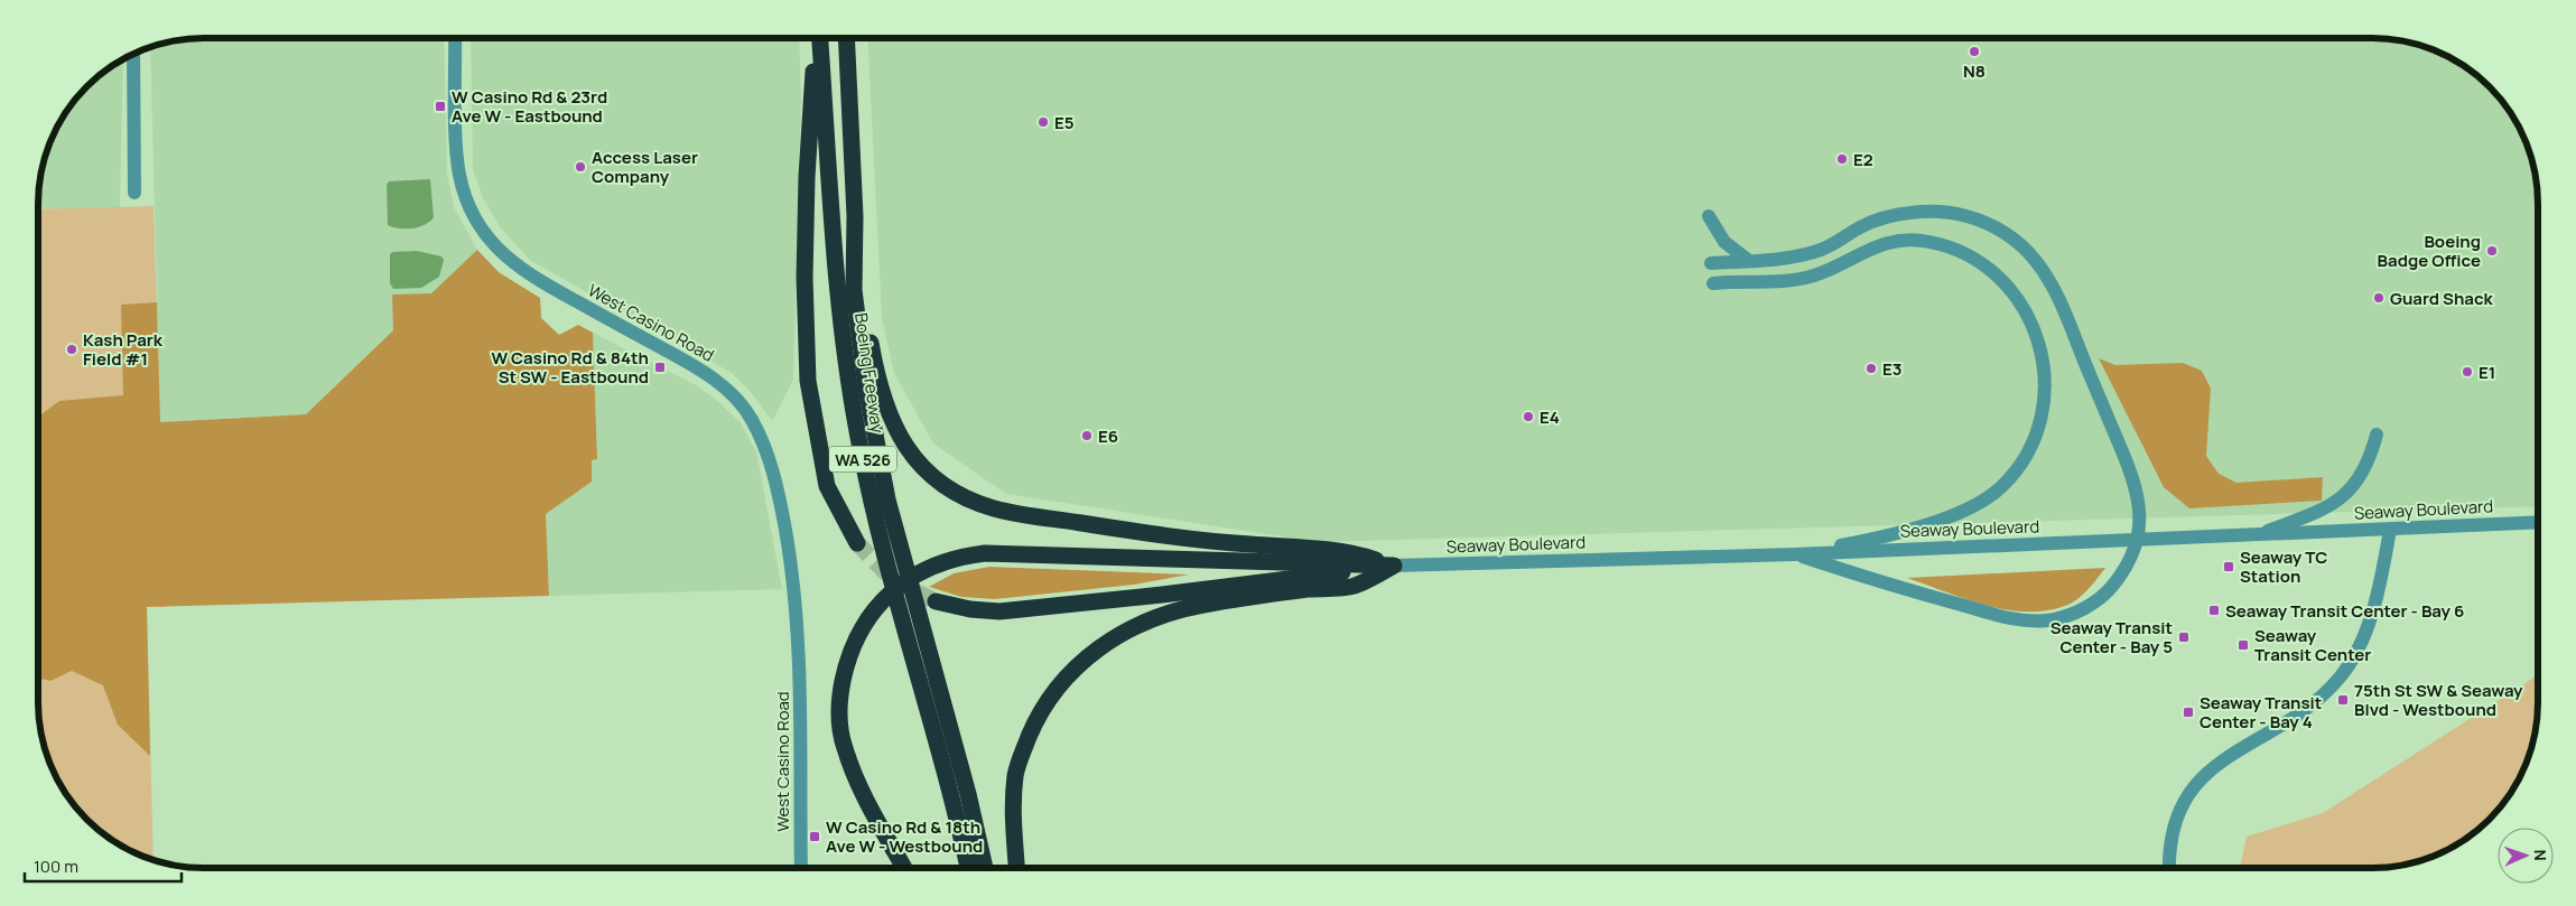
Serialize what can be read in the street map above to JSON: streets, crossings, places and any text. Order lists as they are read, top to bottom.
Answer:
{
  "streets": {
    "highway": ["Boeing Freeway", "WA 526"],
    "street": ["West Casino Road", "Seaway Boulevard"]
  },
  "places": {
    "other": [
      "N8",
      "E5",
      "E2",
      "Access Laser Company",
      "Boeing Badge Office",
      "Guard Shack",
      "Kash Park Field #1",
      "E3",
      "E1",
      "E4",
      "E6"
    ],
    "transit": [
      "W Casino Rd & 23rd Ave W - Eastbound",
      "W Casino Rd & 84th St SW - Eastbound",
      "Seaway TC Station",
      "Seaway Transit Center - Bay 6",
      "Seaway Transit Center - Bay 5",
      "Seaway Transit Center",
      "75th St SW & Seaway Blvd - Westbound",
      "Seaway Transit Center - Bay 4",
      "W Casino Rd & 18th Ave W - Westbound"
    ]
  },
  "scale_bar": "100 m",
  "north": "right"
}
